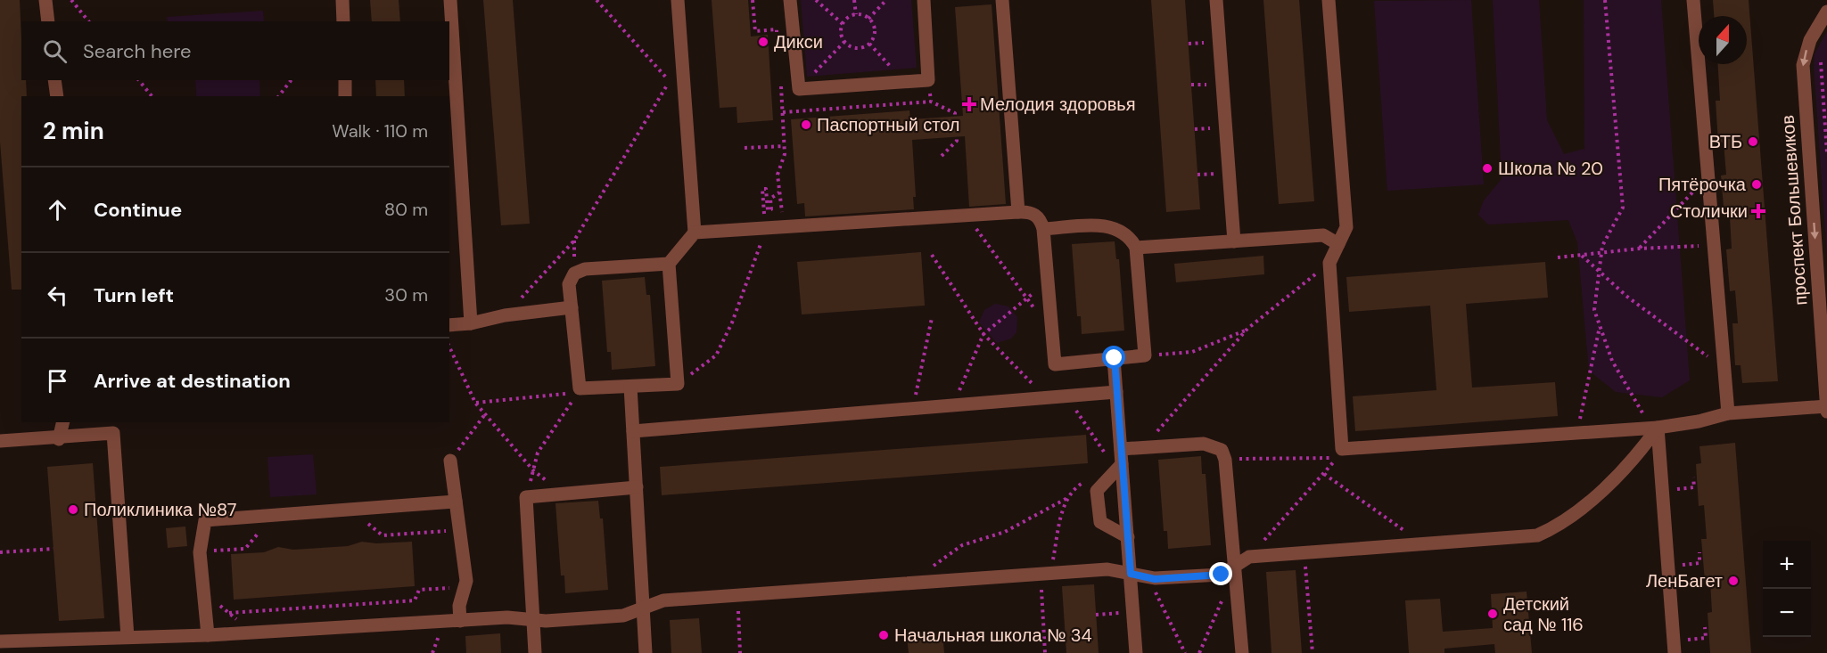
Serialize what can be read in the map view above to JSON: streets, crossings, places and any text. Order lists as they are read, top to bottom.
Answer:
{
  "streets": {
    "street": ["проспект Большевиков"]
  },
  "places": {
    "other": [
      "Дикси",
      "Паспортный стол",
      "ВТБ",
      "Школа № 20",
      "Пятёрочка",
      "Поликлиника №87",
      "ЛенБагет",
      "Детский сад № 116",
      "Начальная школа № 34"
    ],
    "health": ["Мелодия здоровья", "Столички"]
  },
  "north": "top",
  "page": {
    "search": "Search here",
    "heading": ["2 min", "Walk · 110 m"],
    "list": [
      ["Continue", "80 m"],
      ["Turn left", "30 m"],
      "Arrive at destination"
    ],
    "map_buttons": ["+", "−"]
  }
}
